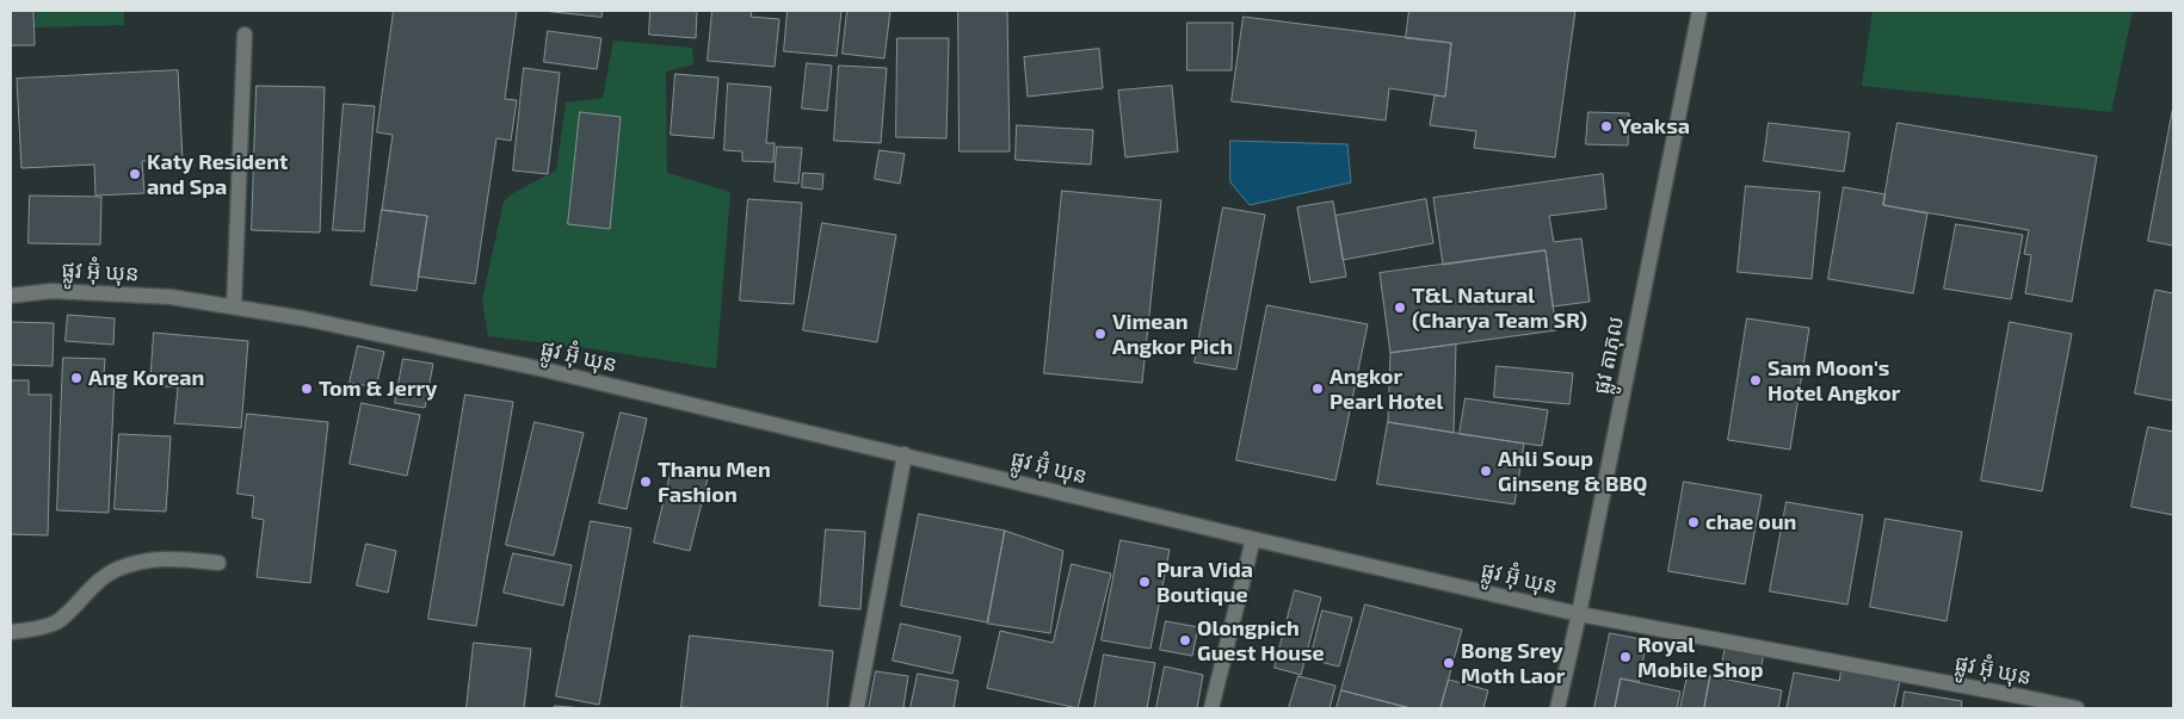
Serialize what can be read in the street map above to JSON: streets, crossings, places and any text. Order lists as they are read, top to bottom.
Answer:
{
  "streets": {
    "street": ["ផ្លូវ អ៊ុំ ឃុន", "ផ្លូវ តាភុល"]
  },
  "crossings": [
    ["ផ្លូវ អ៊ុំ ឃុន", "ផ្លូវ តាភុល"]
  ],
  "places": [
    "Yeaksa",
    "Katy Resident and Spa",
    "T&L Natural (Charya Team SR)",
    "Vimean Angkor Pich",
    "Ang Korean",
    "Sam Moon's Hotel Angkor",
    "Tom & Jerry",
    "Angkor Pearl Hotel",
    "Ahli Soup Ginseng & BBQ",
    "Thanu Men Fashion",
    "chae oun",
    "Pura Vida Boutique",
    "Olongpich Guest House",
    "Royal Mobile Shop",
    "Bong Srey Moth Laor"
  ]
}
